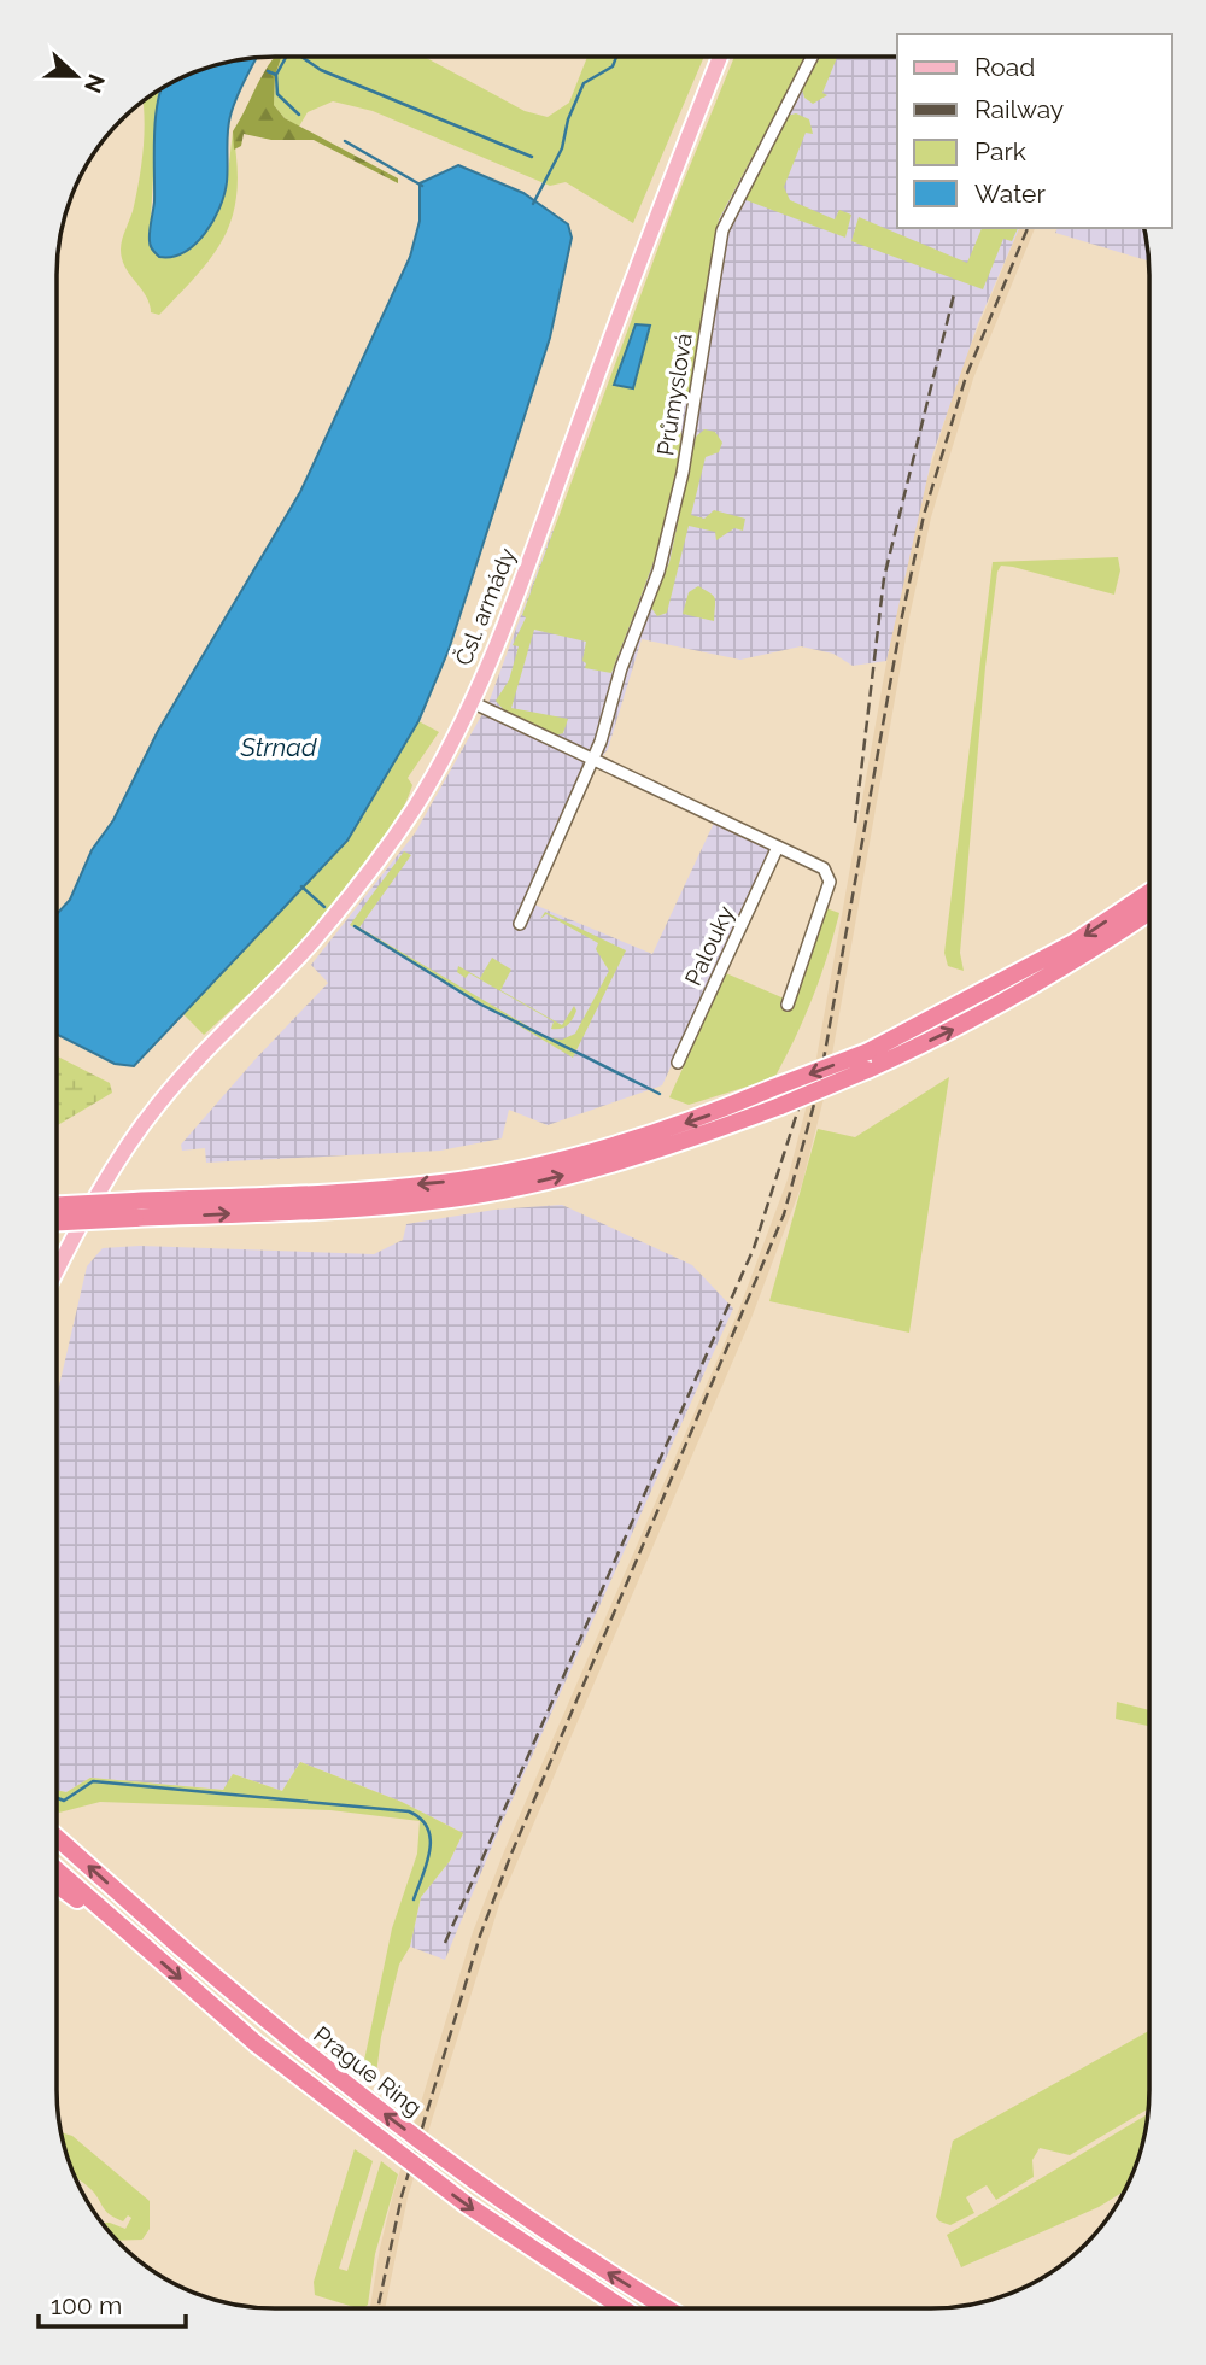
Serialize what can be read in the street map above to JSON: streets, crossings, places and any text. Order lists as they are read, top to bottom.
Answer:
{
  "streets": {
    "highway": ["Prague Ring"],
    "main road": ["Čsl. armády"],
    "street": ["Průmyslová", "Palouky"]
  },
  "water": ["Strnad"],
  "legend": [
    "Road",
    "Railway",
    "Park",
    "Water"
  ],
  "scale_bar": "100 m",
  "north": "right"
}
